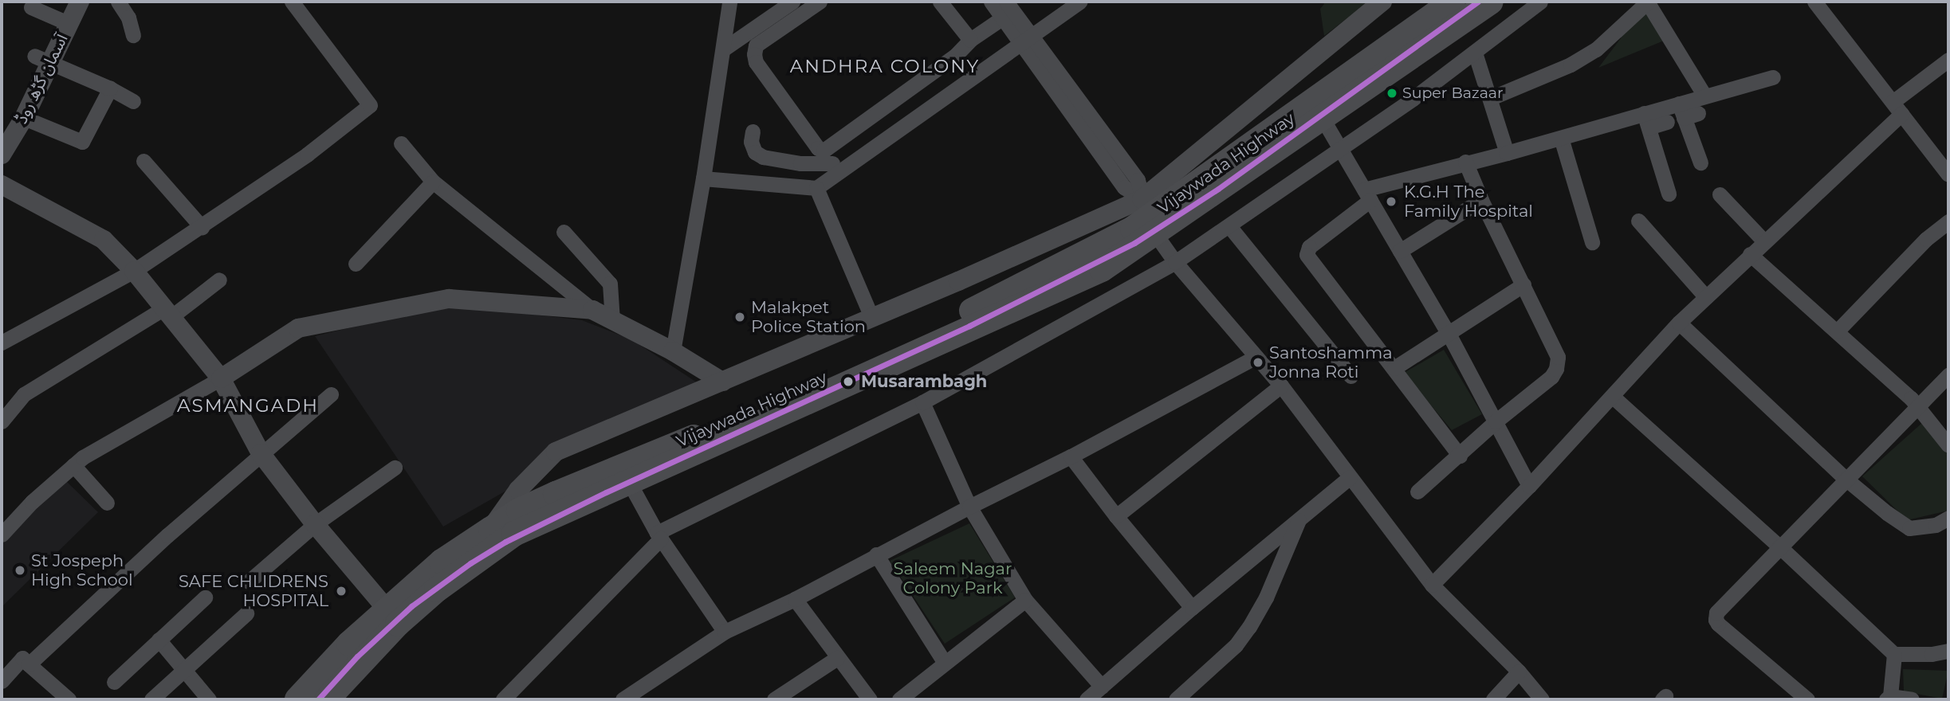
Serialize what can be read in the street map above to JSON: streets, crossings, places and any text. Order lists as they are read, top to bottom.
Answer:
{
  "streets": {
    "highway": ["Vijaywada Highway"],
    "street": ["آسمان گڑھ روڈ"]
  },
  "districts": ["ANDHRA COLONY", "ASMANGADH"],
  "parks": ["Saleem Nagar Colony Park"],
  "places": [
    "Super Bazaar",
    "K.G.H The Family Hospital",
    "Malakpet Police Station",
    "Santoshamma Jonna Roti",
    "Musarambagh",
    "St Jospeph High School",
    "SAFE CHLIDRENS HOSPITAL"
  ]
}
